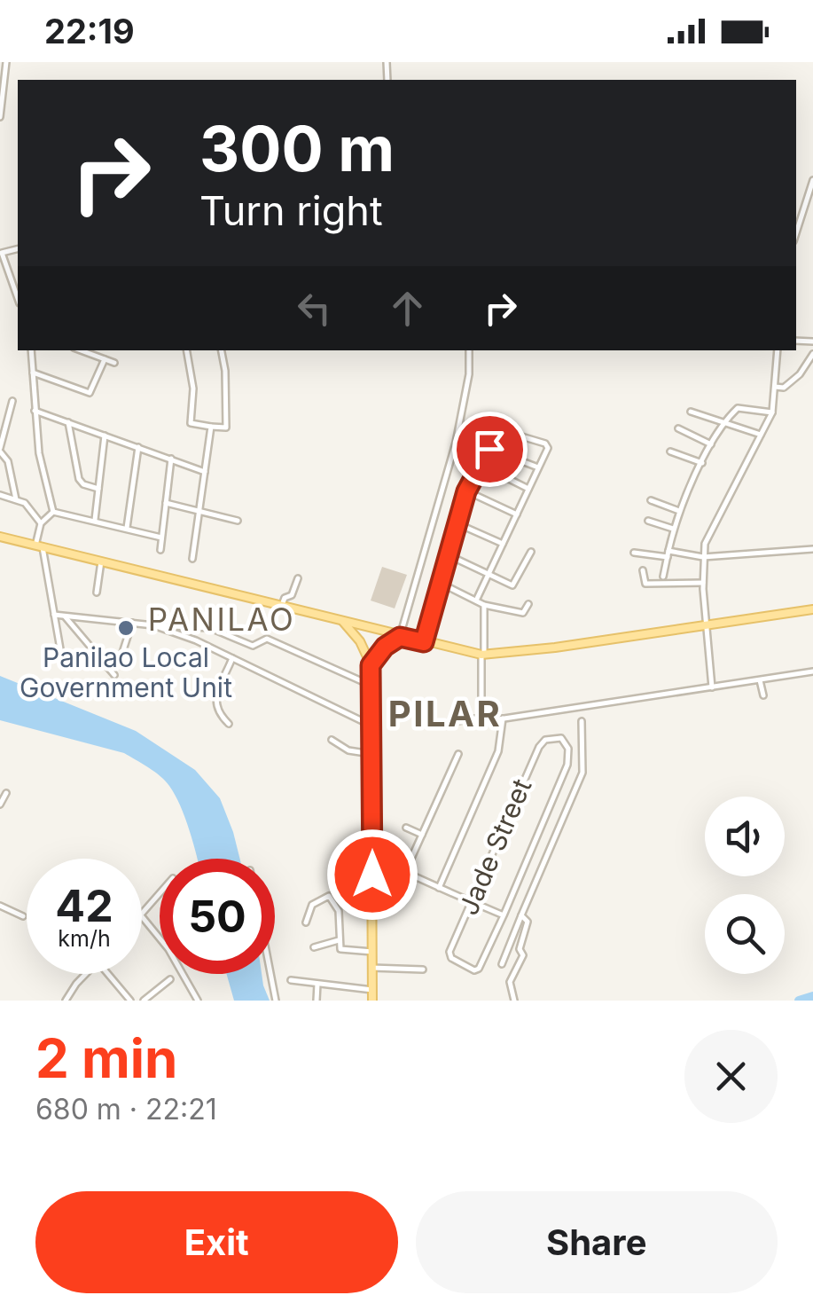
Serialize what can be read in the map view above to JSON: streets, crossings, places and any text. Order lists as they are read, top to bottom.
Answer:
{
  "streets": {
    "street": ["Jade Street"]
  },
  "districts": ["PANILAO", "PILAR"],
  "places": ["Panilao Local Government Unit"],
  "page": {
    "status": "22:19",
    "turn": ["300 m", "Turn right"],
    "speed": "42 km/h",
    "limit": "50",
    "heading": ["2 min", "680 m · 22:21"],
    "buttons": ["Exit", "Share"]
  }
}
